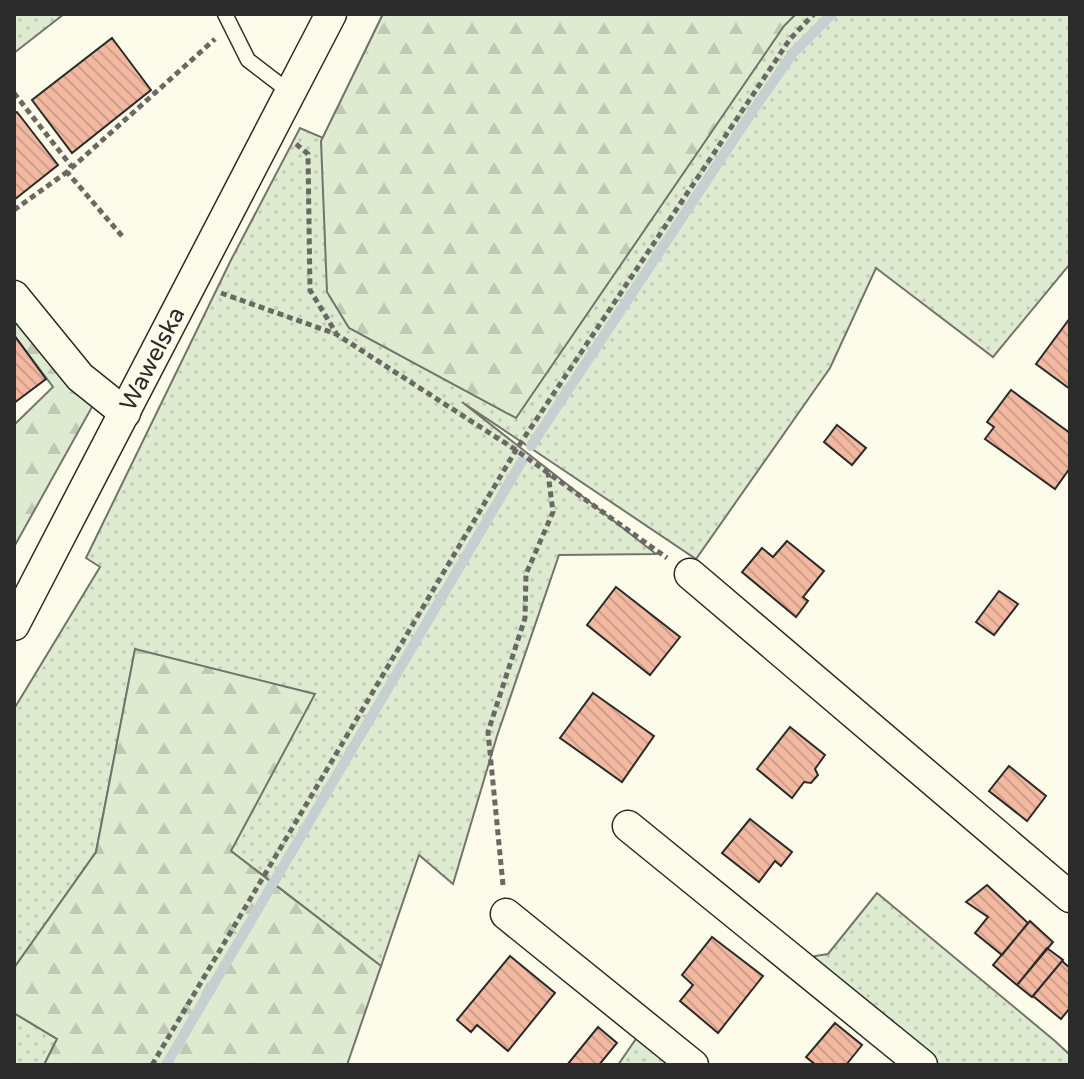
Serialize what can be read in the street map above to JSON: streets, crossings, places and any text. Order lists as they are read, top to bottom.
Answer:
{
  "streets": {
    "street": ["Wawelska"]
  }
}
